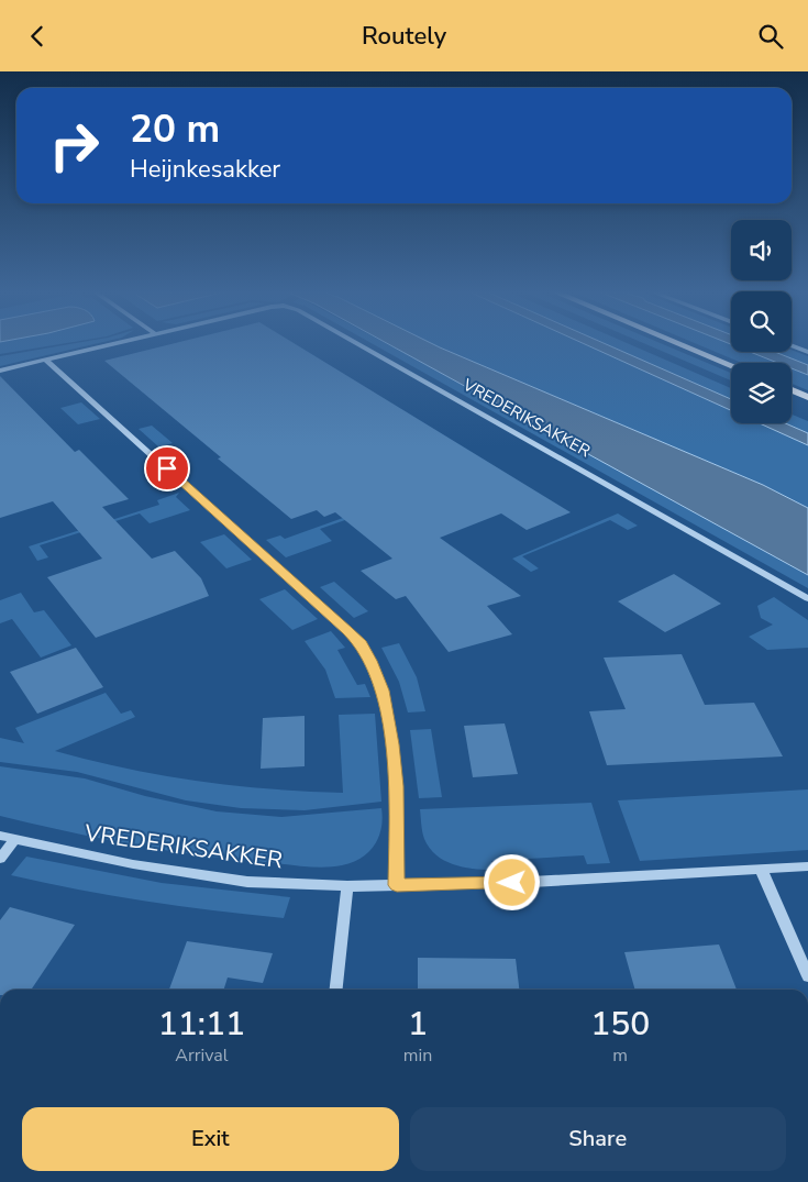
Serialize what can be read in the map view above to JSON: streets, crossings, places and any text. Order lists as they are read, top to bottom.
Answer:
{
  "streets": {
    "street": ["VREDERIKSAKKER"]
  },
  "page": {
    "header": "Routely",
    "turn": ["20 m", "Heijnkesakker"],
    "eta": [
      "11:11",
      "Arrival",
      "1",
      "min",
      "150",
      "m"
    ],
    "buttons": ["Exit", "Share"]
  }
}
